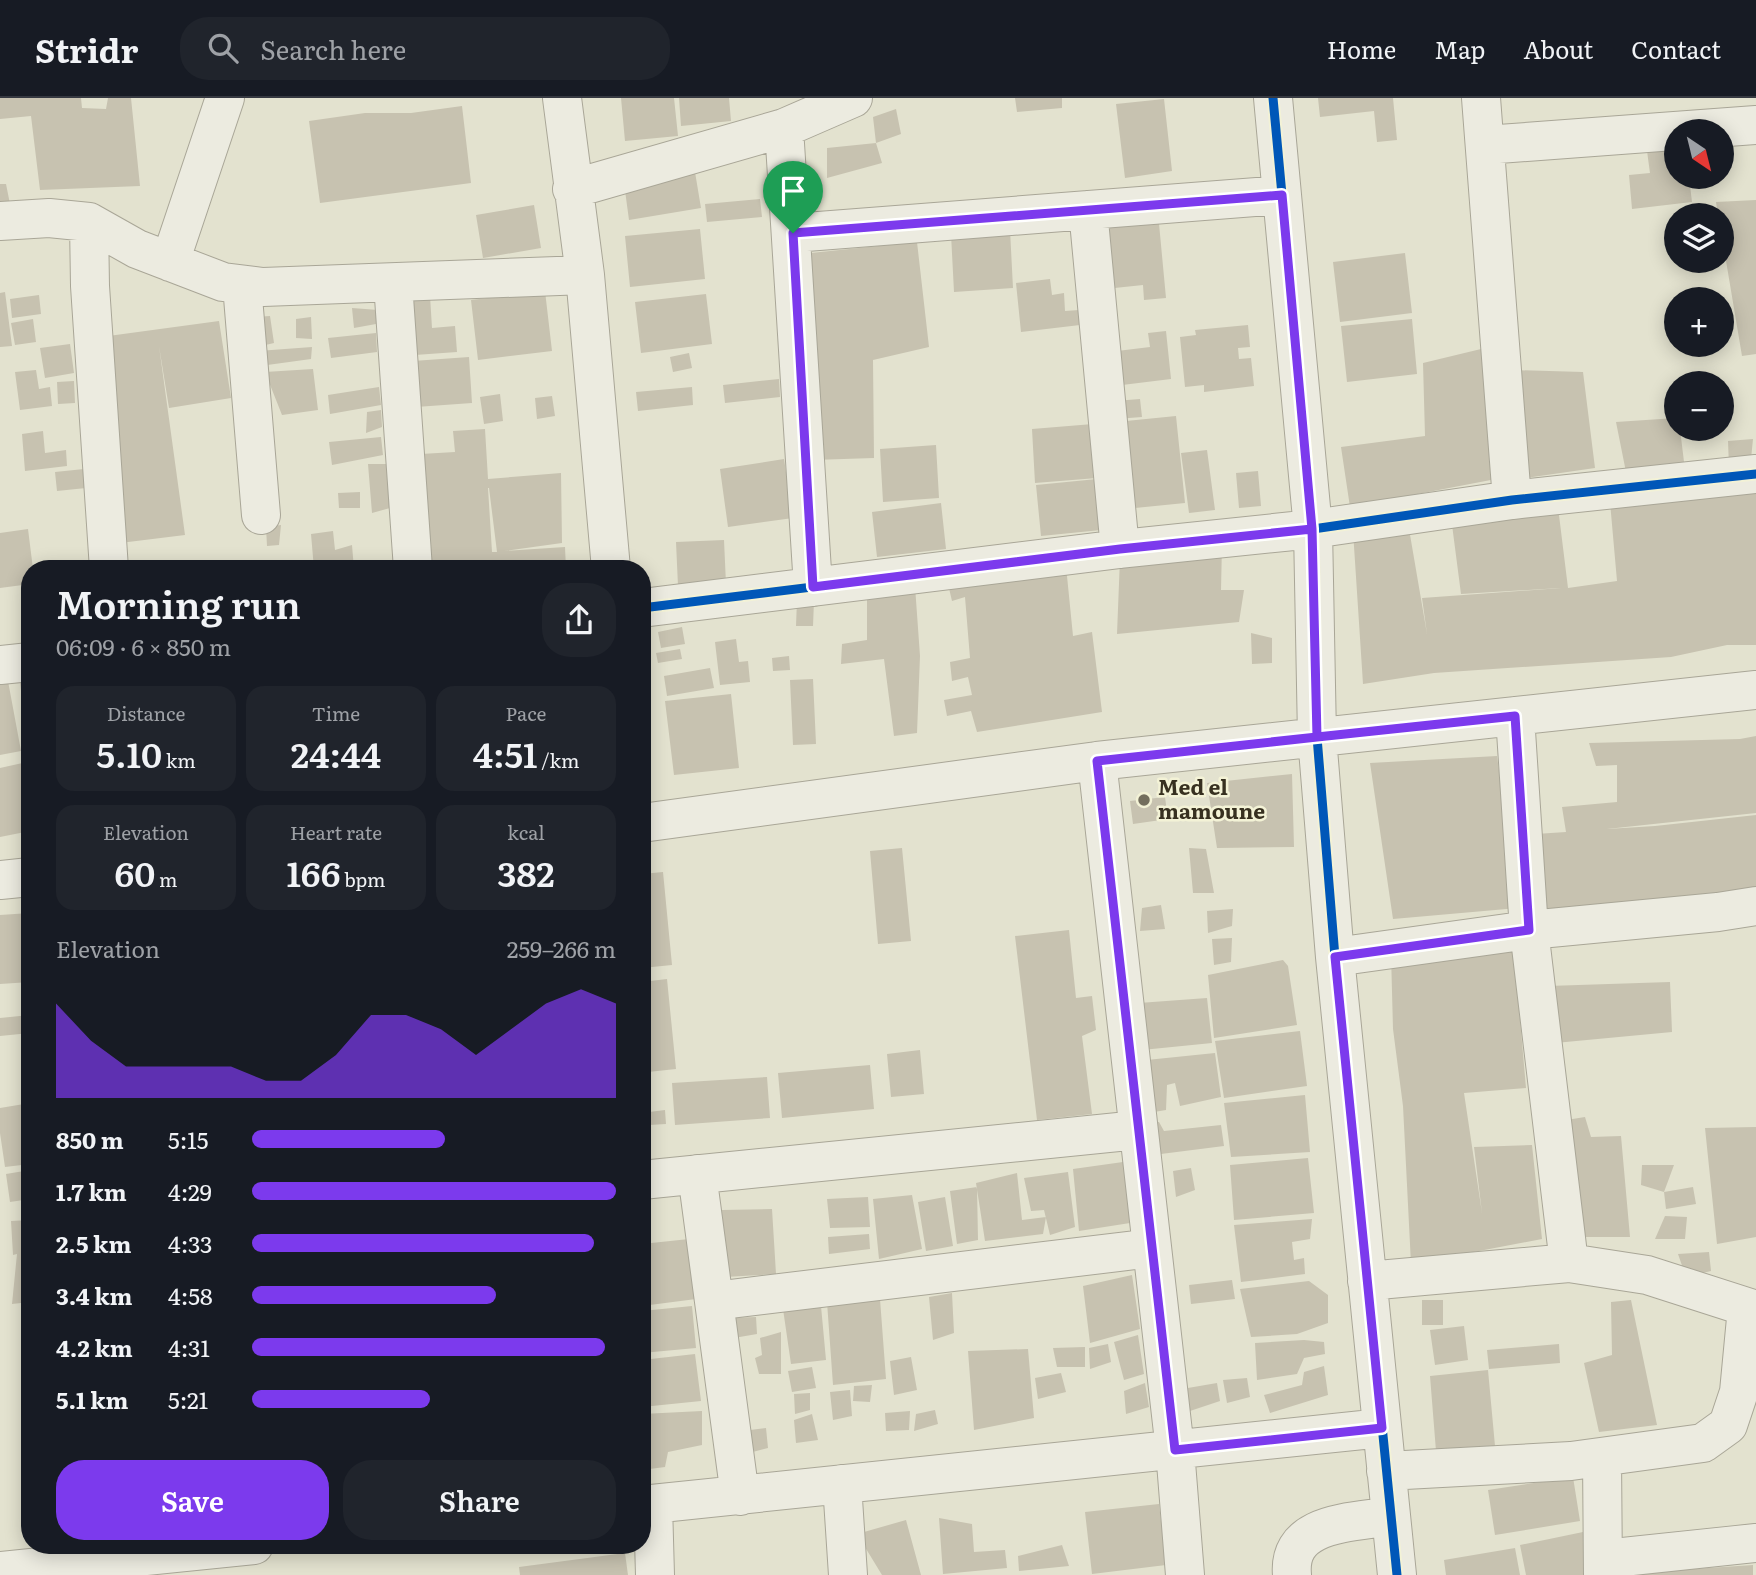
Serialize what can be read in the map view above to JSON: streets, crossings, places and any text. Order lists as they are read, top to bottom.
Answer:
{
  "places": ["Med el mamoune"],
  "north": "bottom right",
  "page": {
    "header": "Stridr",
    "search": "Search here",
    "nav": [
      "Home",
      "Map",
      "About",
      "Contact"
    ],
    "map_buttons": ["+", "−"],
    "heading": ["Morning run", "06:09 · 6 × 850 m"],
    "stats": [
      ["Distance", "5.10 km"],
      ["Time", "24:44"],
      ["Pace", "4:51 /km"],
      ["Elevation", "60 m"],
      ["Heart rate", "166 bpm"],
      ["kcal", "382"]
    ],
    "chart": ["Elevation", "259–266 m"],
    "list": [
      {
        "name": "850 m",
        "note": "5:15"
      },
      {
        "name": "1.7 km",
        "note": "4:29"
      },
      {
        "name": "2.5 km",
        "note": "4:33"
      },
      {
        "name": "3.4 km",
        "note": "4:58"
      },
      {
        "name": "4.2 km",
        "note": "4:31"
      },
      {
        "name": "5.1 km",
        "note": "5:21"
      }
    ],
    "buttons": ["Save", "Share"]
  }
}
